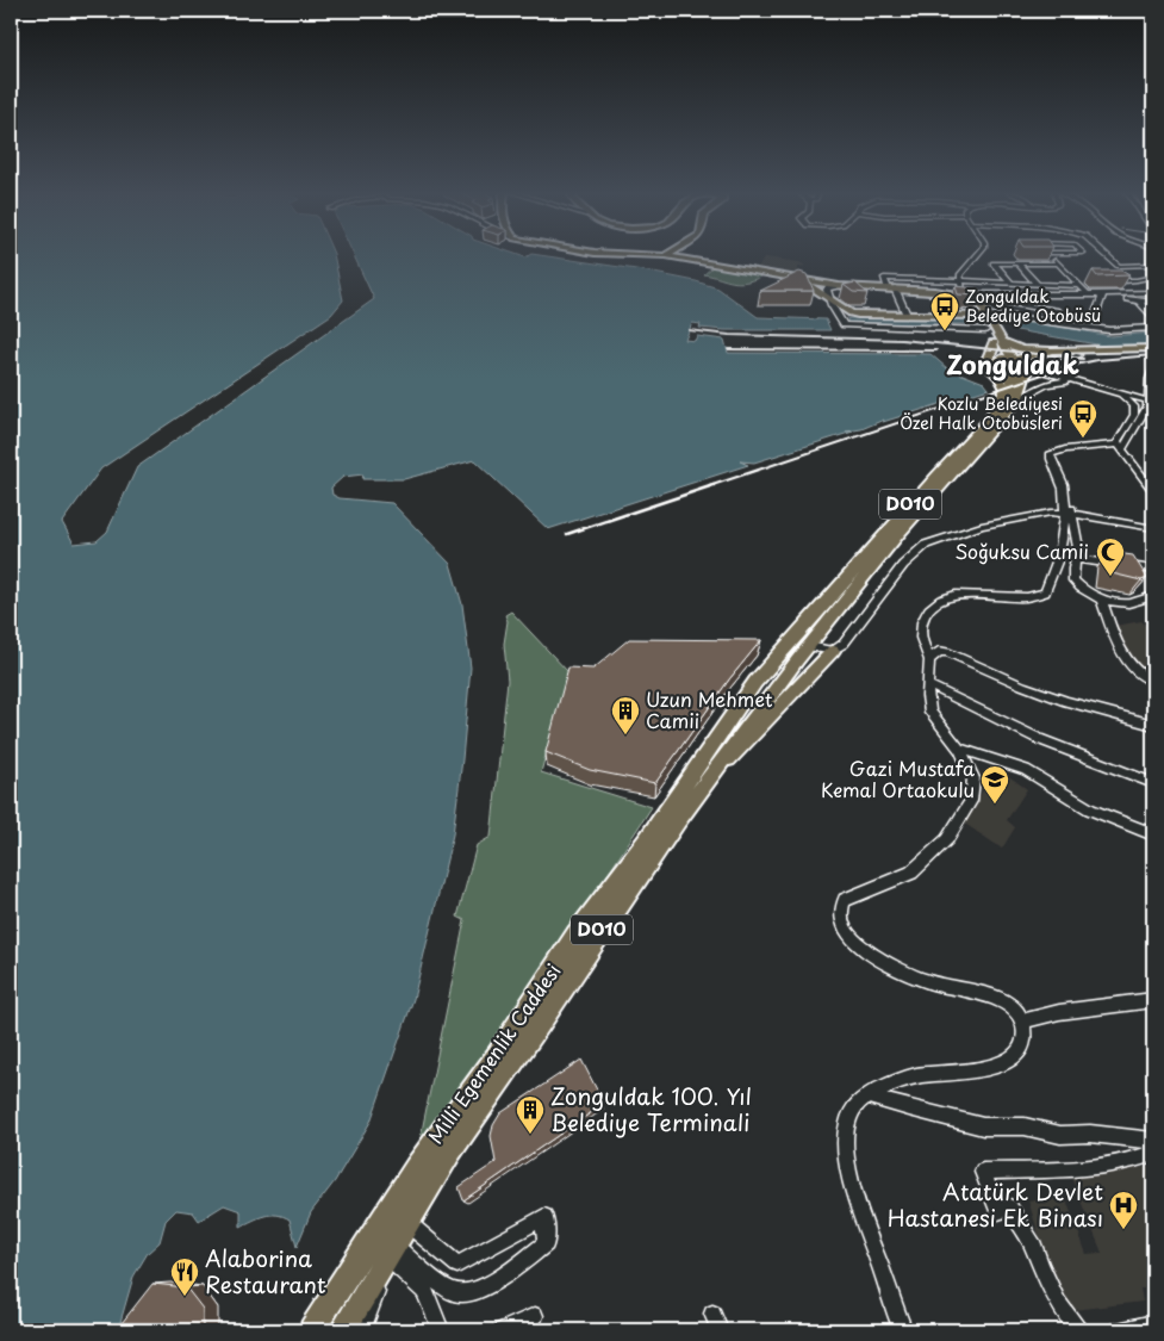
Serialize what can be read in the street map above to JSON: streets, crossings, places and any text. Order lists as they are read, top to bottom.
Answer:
{
  "streets": {
    "highway": ["D010", "Milli Egemenlik Caddesi"]
  },
  "districts": ["Zonguldak"],
  "places": {
    "bus stop": ["Zonguldak Belediye Otobüsü", "Kozlu Belediyesi Özel Halk Otobüsleri"],
    "mosque": ["Soğuksu Camii"],
    "building": ["Uzun Mehmet Camii", "Zonguldak 100. Yıl Belediye Terminali"],
    "school or university": ["Gazi Mustafa Kemal Ortaokulu"],
    "hospital": ["Atatürk Devlet Hastanesi Ek Binası"],
    "restaurant": ["Alaborina Restaurant"]
  }
}
